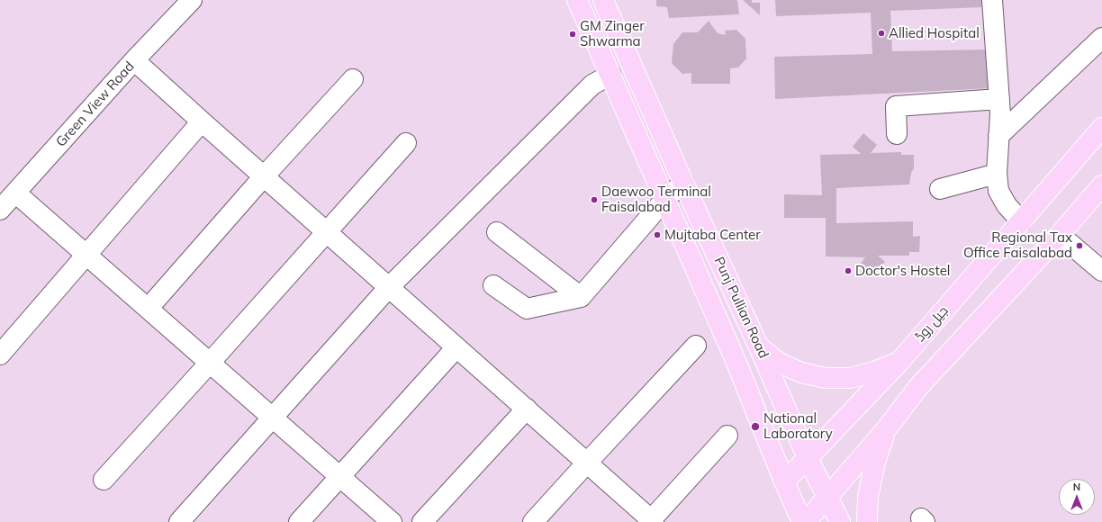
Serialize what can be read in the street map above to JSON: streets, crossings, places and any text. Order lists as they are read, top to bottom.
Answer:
{
  "streets": {
    "main road": ["Punj Pullian Road", "جیل روڈ"],
    "street": ["Green View Road"]
  },
  "crossings": [
    ["Punj Pullian Road", "جیل روڈ"]
  ],
  "places": [
    "Allied Hospital",
    "GM Zinger Shwarma",
    "Daewoo Terminal Faisalabad",
    "Mujtaba Center",
    "Regional Tax Office Faisalabad",
    "Doctor's Hostel",
    "National Laboratory"
  ],
  "north": "top"
}
